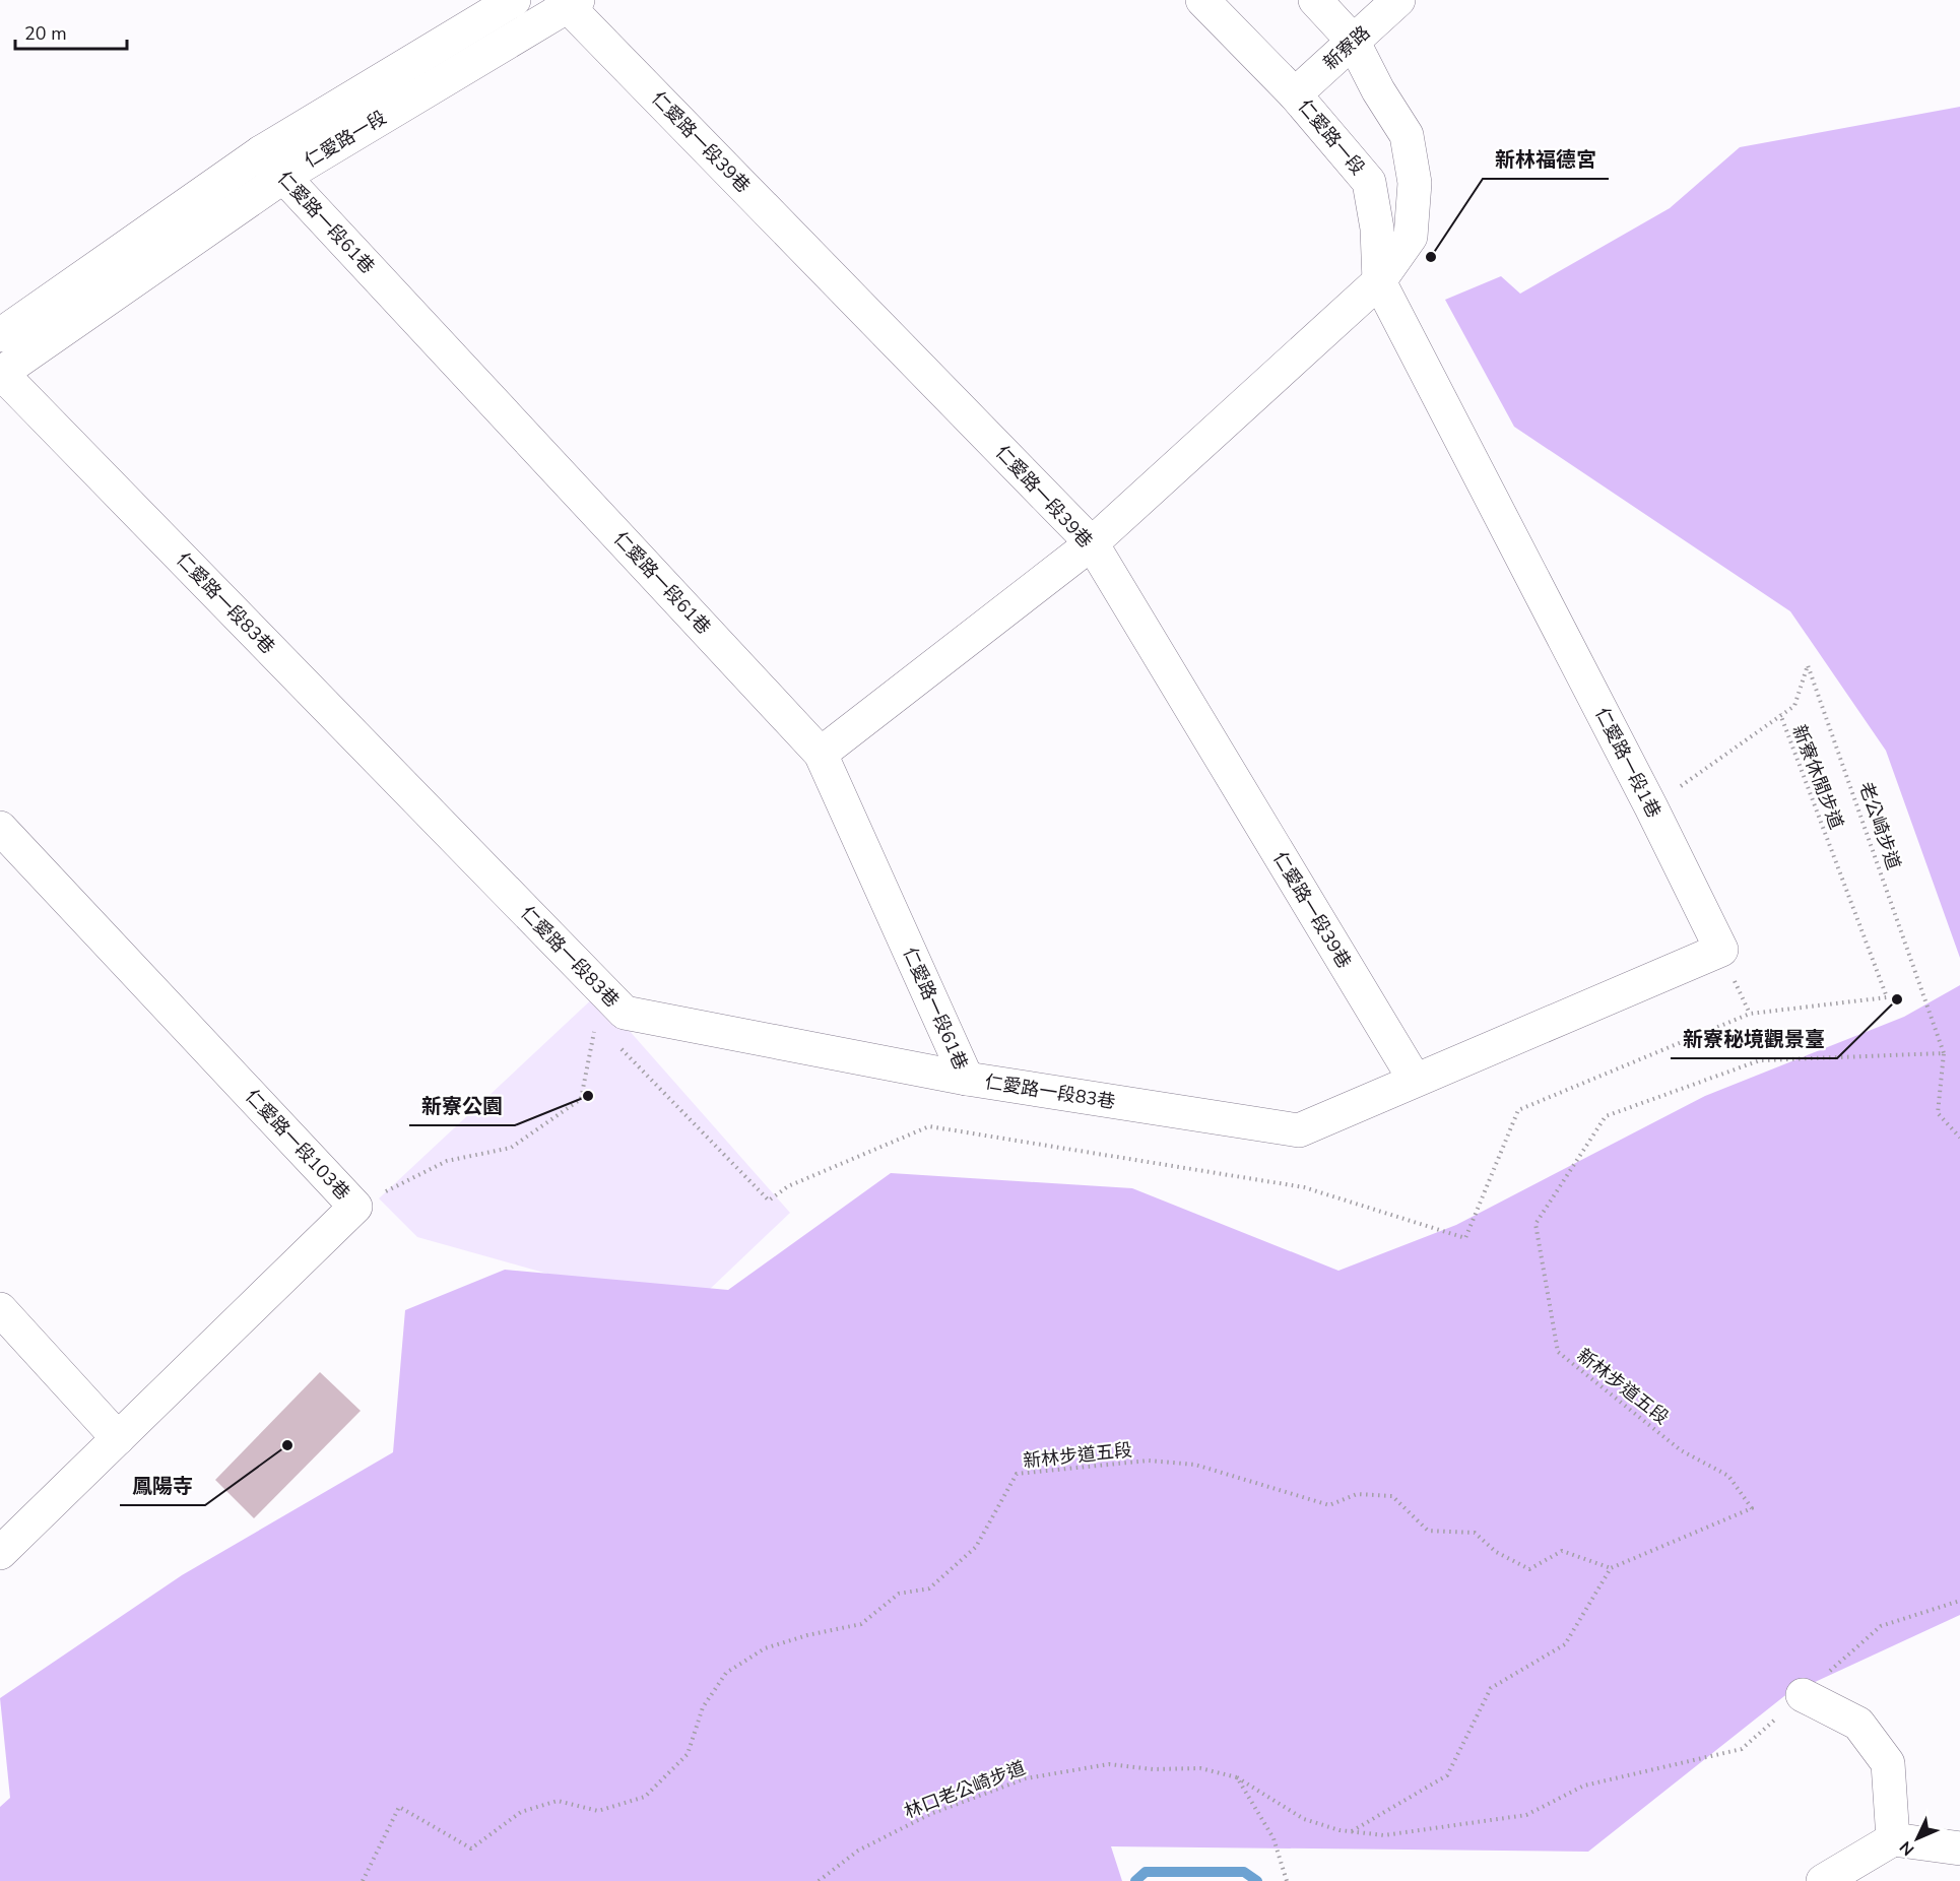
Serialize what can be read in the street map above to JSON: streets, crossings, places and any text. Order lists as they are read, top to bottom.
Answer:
{
  "streets": {
    "street": [
      "新寮路",
      "仁愛路一段",
      "仁愛路一段39巷",
      "仁愛路一段61巷",
      "仁愛路一段83巷",
      "仁愛路一段1巷",
      "仁愛路一段103巷"
    ],
    "path": [
      "新寮休閒步道",
      "老公崎步道",
      "新林步道五段",
      "林口老公崎步道"
    ]
  },
  "crossings": [
    ["新寮路", "仁愛路一段"],
    ["仁愛路一段", "仁愛路一段39巷"],
    ["仁愛路一段", "仁愛路一段61巷"],
    ["仁愛路一段", "仁愛路一段83巷"],
    ["仁愛路一段", "仁愛路一段1巷"],
    ["仁愛路一段39巷", "仁愛路一段83巷"],
    ["仁愛路一段39巷", "仁愛路一段1巷"],
    ["仁愛路一段61巷", "仁愛路一段83巷"],
    ["仁愛路一段83巷", "仁愛路一段1巷"],
    ["仁愛路一段1巷", "新寮休閒步道"],
    ["新寮休閒步道", "老公崎步道"],
    ["老公崎步道", "新林步道五段"]
  ],
  "places": [
    "新林福德宮",
    "新寮秘境觀景臺",
    "新寮公園",
    "鳳陽寺"
  ],
  "scale_bar": "20 m",
  "north": "bottom left"
}
